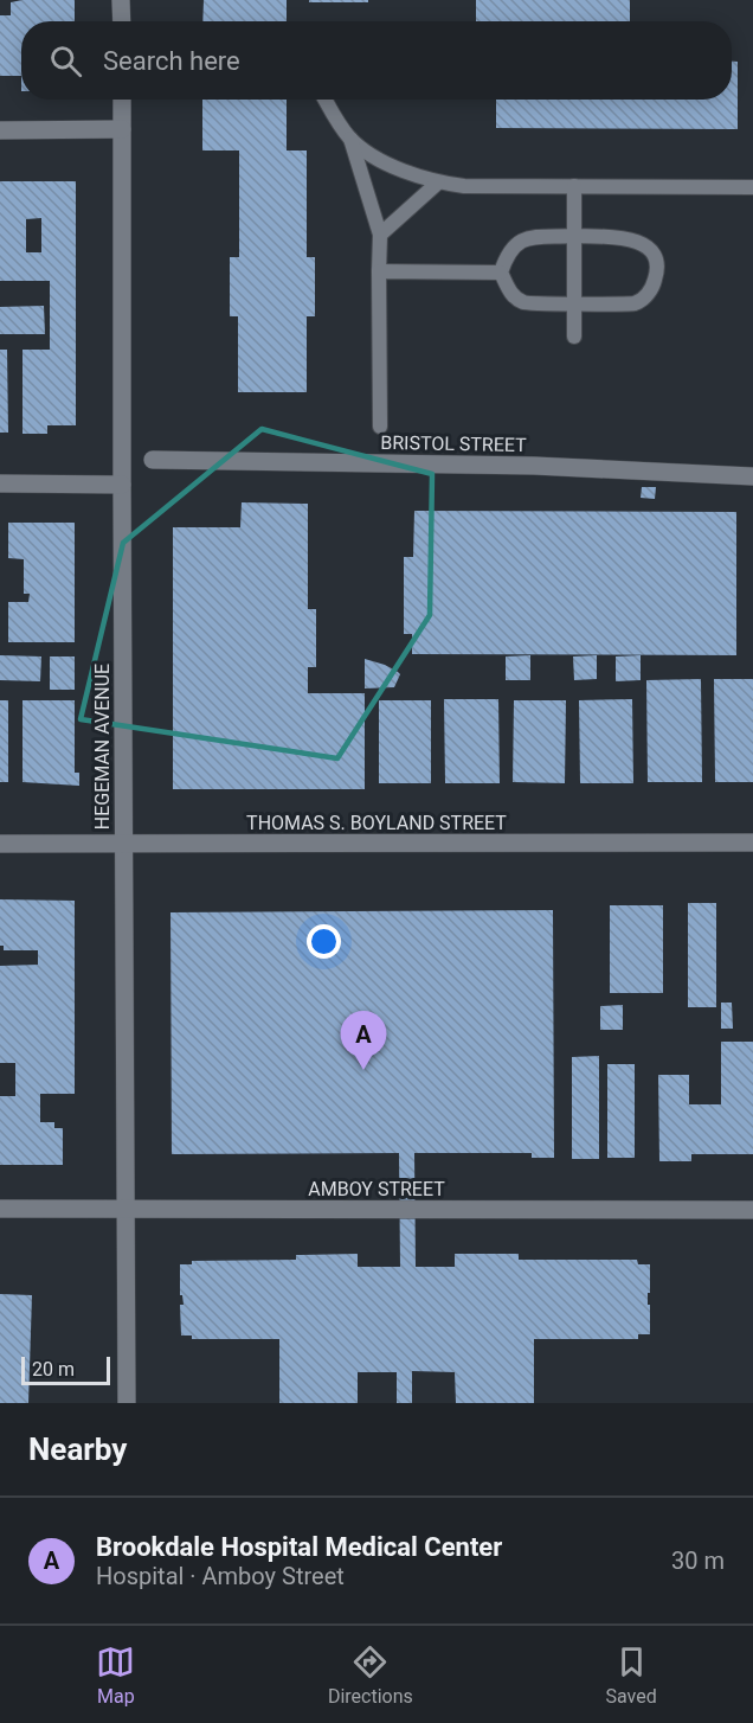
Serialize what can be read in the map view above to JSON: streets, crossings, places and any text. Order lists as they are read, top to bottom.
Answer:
{
  "streets": {
    "street": [
      "BRISTOL STREET",
      "HEGEMAN AVENUE",
      "THOMAS S. BOYLAND STREET",
      "AMBOY STREET"
    ]
  },
  "crossings": [
    ["HEGEMAN AVENUE", "THOMAS S. BOYLAND STREET"],
    ["HEGEMAN AVENUE", "AMBOY STREET"]
  ],
  "scale_bar": "20 m",
  "page": {
    "search": "Search here",
    "pins": "A",
    "scale": "20 m",
    "heading": "Nearby",
    "list": [
      {
        "mark": "A",
        "name": "Brookdale Hospital Medical Center",
        "note": "Hospital · Amboy Street",
        "value": "30 m"
      }
    ],
    "nav": ["Map", "Directions", "Saved"]
  }
}
